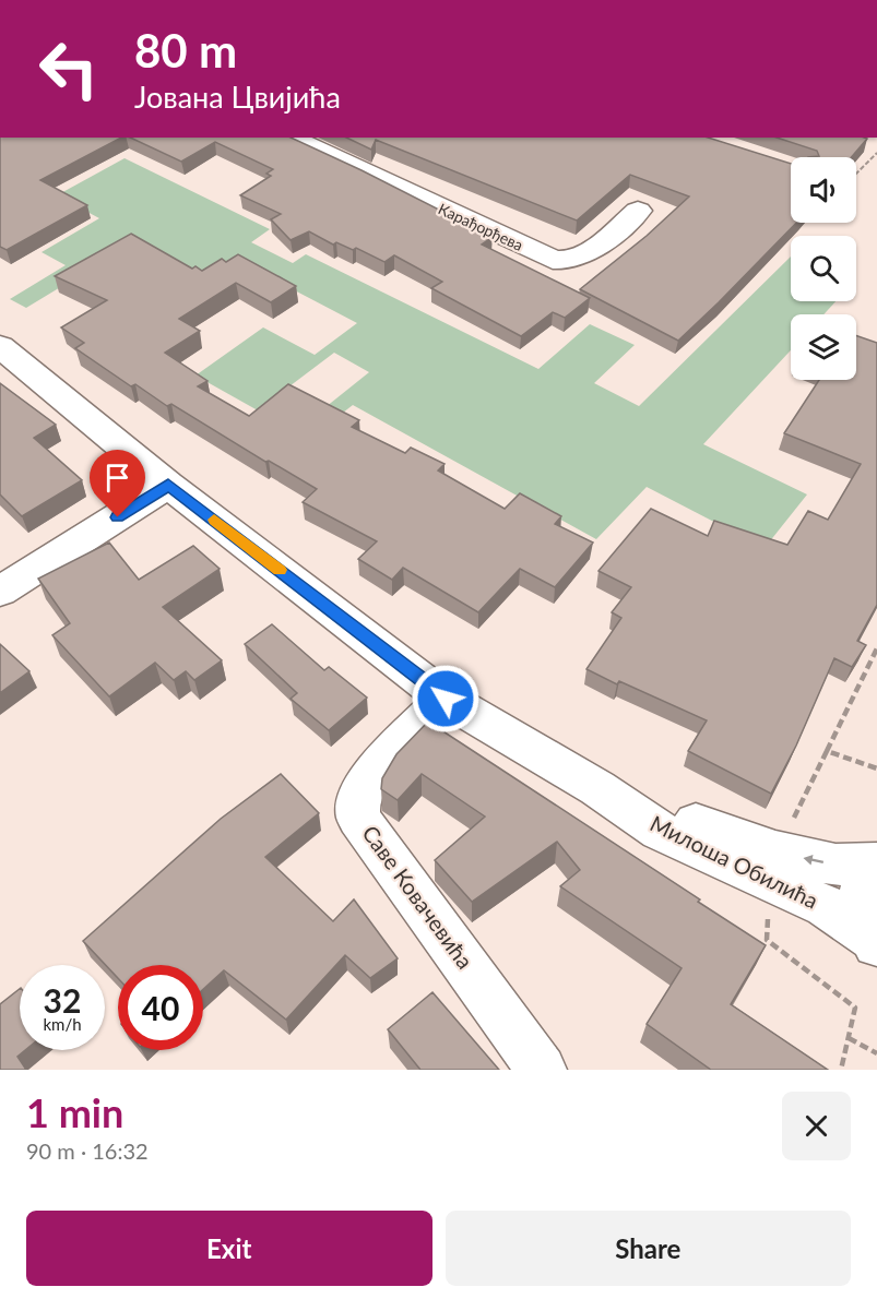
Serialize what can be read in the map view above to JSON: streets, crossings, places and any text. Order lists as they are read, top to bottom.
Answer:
{
  "streets": {
    "street": ["Карађорђева", "Милоша Обилића", "Саве Ковачевића"]
  },
  "crossings": [
    ["Милоша Обилића", "Саве Ковачевића"]
  ],
  "page": {
    "turn": ["80 m", "Јована Цвијића"],
    "speed": "32 km/h",
    "limit": "40",
    "heading": ["1 min", "90 m · 16:32"],
    "buttons": ["Exit", "Share"]
  }
}
